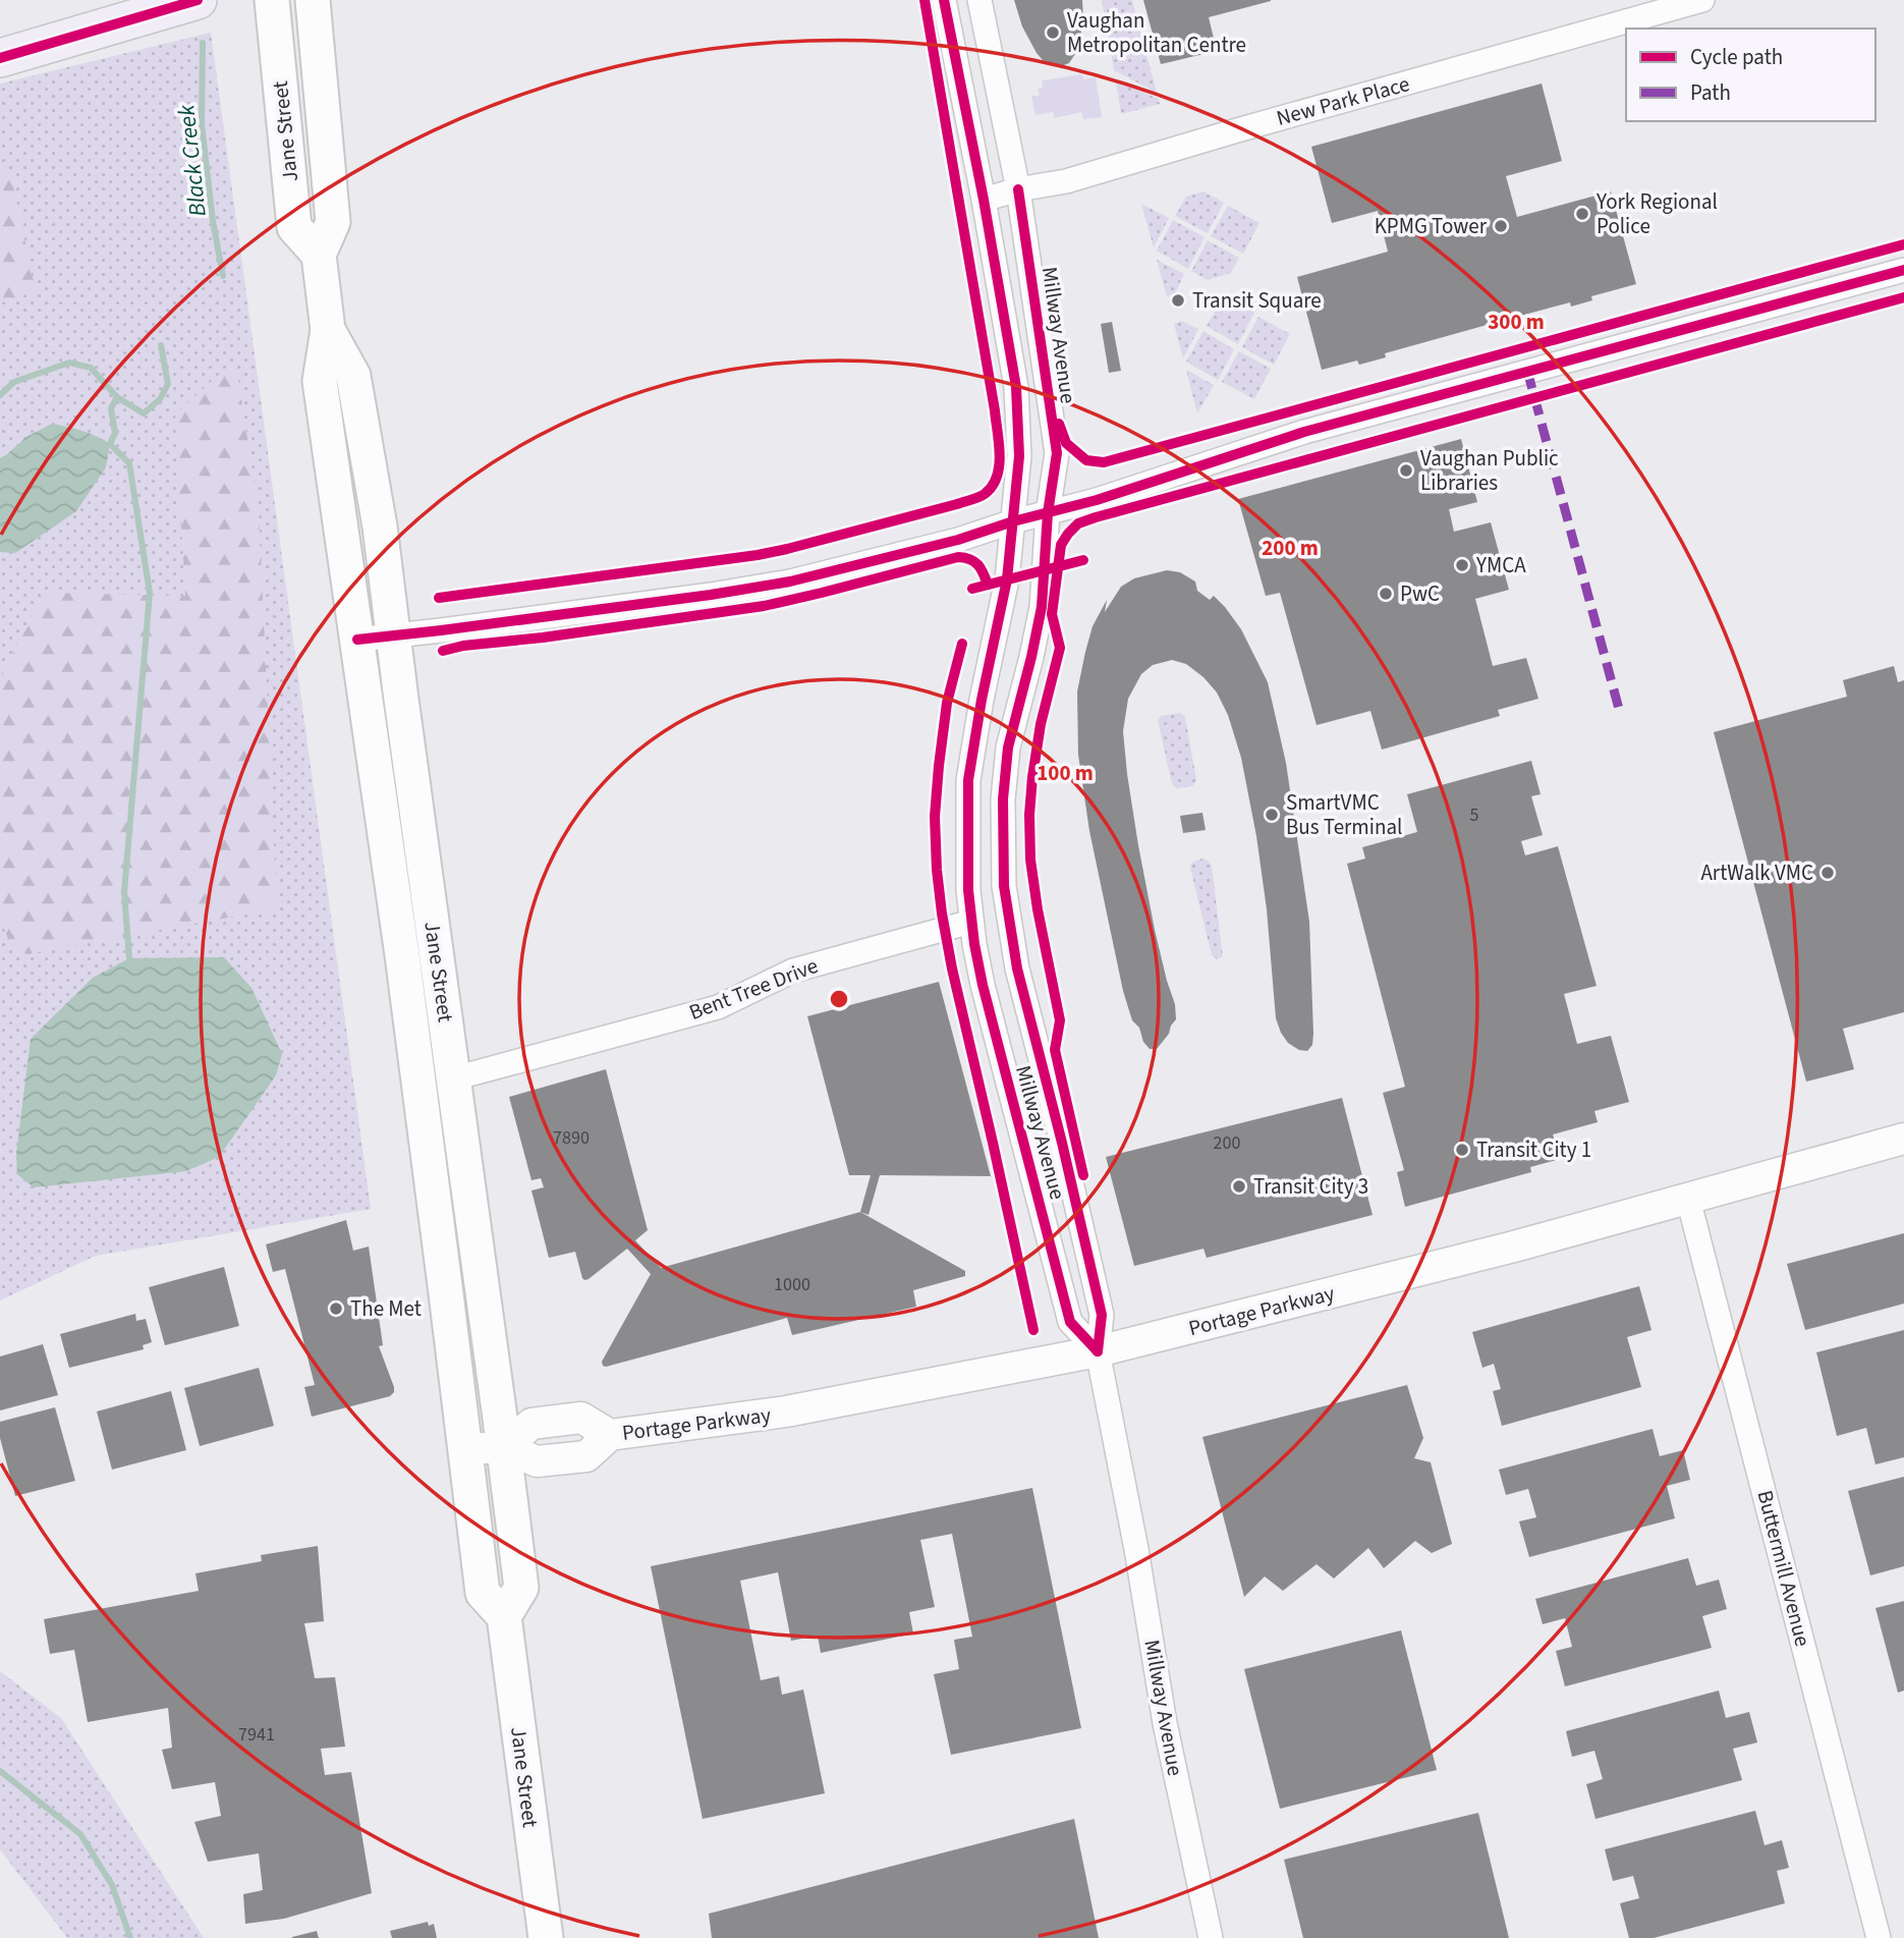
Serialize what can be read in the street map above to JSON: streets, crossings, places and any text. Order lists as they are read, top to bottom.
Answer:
{
  "streets": {
    "main road": ["Jane Street"],
    "street": [
      "New Park Place",
      "Millway Avenue",
      "Bent Tree Drive",
      "Portage Parkway",
      "Buttermill Avenue"
    ]
  },
  "crossings": [
    ["New Park Place", "Millway Avenue"],
    ["Jane Street", "Bent Tree Drive"],
    ["Jane Street", "Portage Parkway"],
    ["Millway Avenue", "Bent Tree Drive"],
    ["Millway Avenue", "Portage Parkway"],
    ["Portage Parkway", "Buttermill Avenue"]
  ],
  "water": ["Black Creek"],
  "places": [
    "Vaughan Metropolitan Centre",
    "York Regional Police",
    "KPMG Tower",
    "Transit Square",
    "Vaughan Public Libraries",
    "YMCA",
    "PwC",
    "SmartVMC Bus Terminal",
    "ArtWalk VMC",
    "Transit City 1",
    "Transit City 3",
    "The Met"
  ],
  "house_numbers": [
    "5",
    "7890",
    "200",
    "1000",
    "7941"
  ],
  "legend": ["Cycle path", "Path"],
  "rings": ["300 m", "200 m", "100 m"]
}
